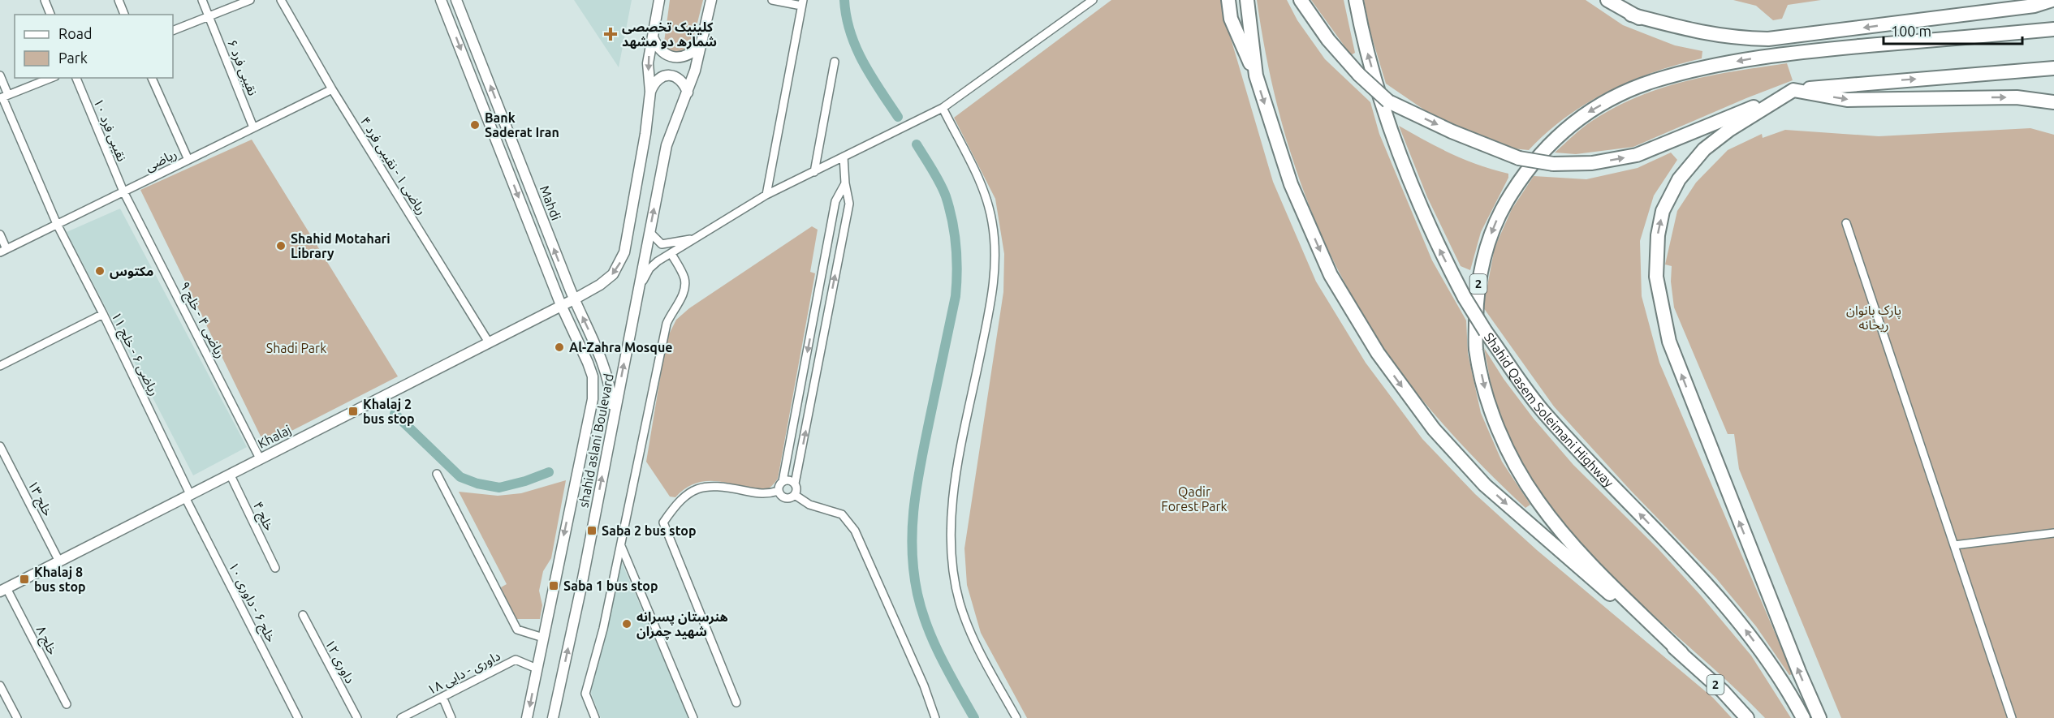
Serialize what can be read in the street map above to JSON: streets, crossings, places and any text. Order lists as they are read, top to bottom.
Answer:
{
  "streets": {
    "highway": ["2", "Shahid Qasem Soleimani Highway"],
    "main road": ["Mahdi", "Khalaj", "shahid aslani Boulevard"],
    "street": [
      "نقیبی فرد ۶",
      "نقیبی فرد ۱۰",
      "ریاضی",
      "ریاضی ۱ - نقیبی فرد ۴",
      "ریاضی ۴ - خلج ۹",
      "ریاضی ۶ - خلج ۱۱",
      "خلج ۱۳",
      "خلج ۴",
      "خلج ۶ - داوری ۱۰",
      "خلج ۸",
      "داوری ۱۲",
      "داوری - دایی ۱۸"
    ]
  },
  "crossings": [
    ["نقیبی فرد ۶", "ریاضی"],
    ["نقیبی فرد ۱۰", "ریاضی"],
    ["نقیبی فرد ۱۰", "ریاضی ۴ - خلج ۹"],
    ["ریاضی", "ریاضی ۱ - نقیبی فرد ۴"],
    ["ریاضی", "ریاضی ۴ - خلج ۹"],
    ["ریاضی", "ریاضی ۶ - خلج ۱۱"],
    ["ریاضی ۱ - نقیبی فرد ۴", "Khalaj"],
    ["Mahdi", "Khalaj"],
    ["Mahdi", "shahid aslani Boulevard"],
    ["ریاضی ۴ - خلج ۹", "Khalaj"],
    ["ریاضی ۶ - خلج ۱۱", "Khalaj"],
    ["ریاضی ۶ - خلج ۱۱", "خلج ۶ - داوری ۱۰"],
    ["Khalaj", "خلج ۱۳"],
    ["Khalaj", "خلج ۴"],
    ["Khalaj", "خلج ۶ - داوری ۱۰"],
    ["Khalaj", "خلج ۸"],
    ["shahid aslani Boulevard", "داوری - دایی ۱۸"]
  ],
  "parks": ["پارک بانوان ریحانه", "Shadi Park", "Qadir Forest Park"],
  "places": {
    "health": ["کلینیک تخصصی شمار‌ه دو مشهد"],
    "other": [
      "Bank Saderat Iran",
      "Shahid Motahari Library",
      "مکتوس",
      "Al-Zahra Mosque",
      "هنرستان پسرانه شهید چمران"
    ],
    "transit": [
      "Khalaj 2 bus stop",
      "Saba 2 bus stop",
      "Khalaj 8 bus stop",
      "Saba 1 bus stop"
    ]
  },
  "legend": ["Road", "Park"],
  "scale_bar": "100 m"
}
